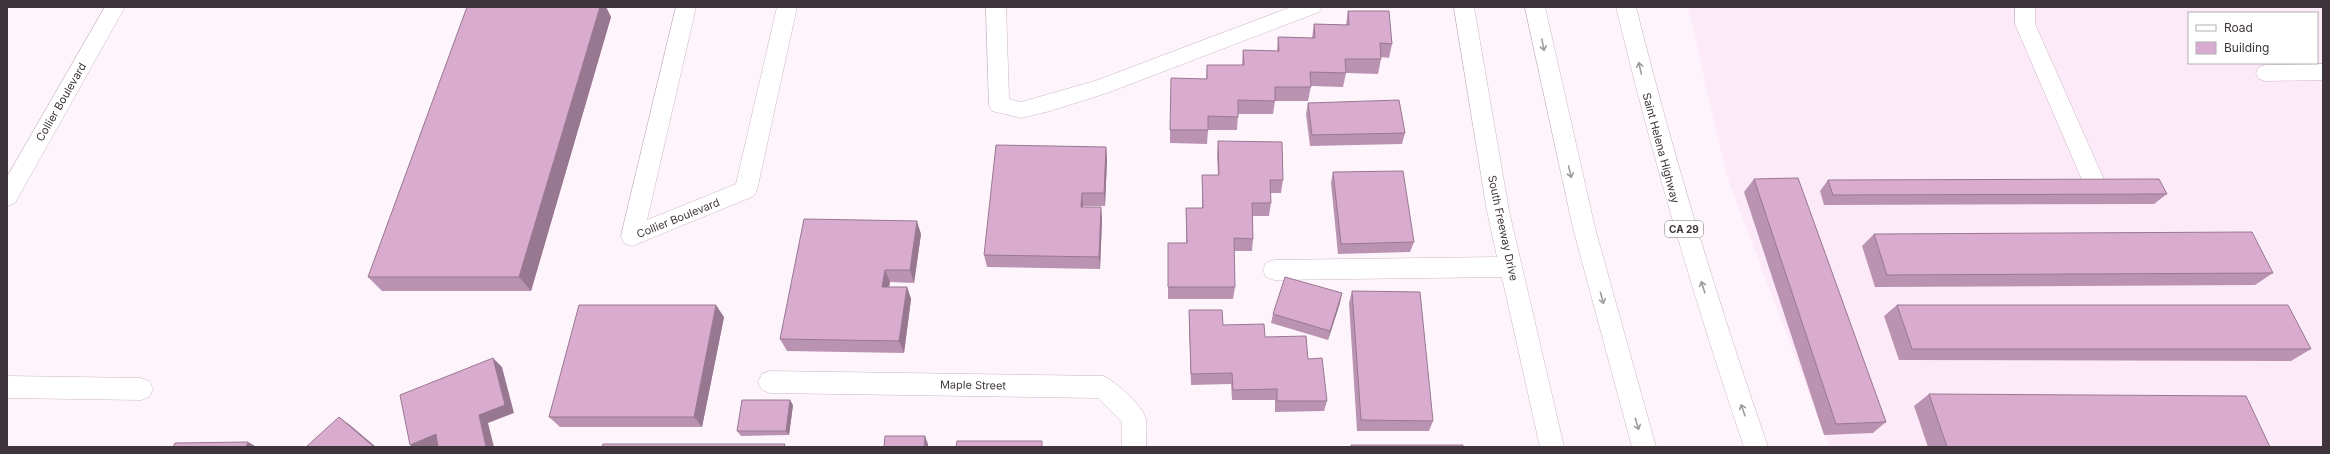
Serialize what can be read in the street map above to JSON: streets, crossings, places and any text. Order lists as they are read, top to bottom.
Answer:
{
  "streets": {
    "main road": [
      "Collier Boulevard",
      "Saint Helena Highway",
      "South Freeway Drive",
      "CA 29",
      "Maple Street"
    ]
  },
  "legend": ["Road", "Building"]
}
